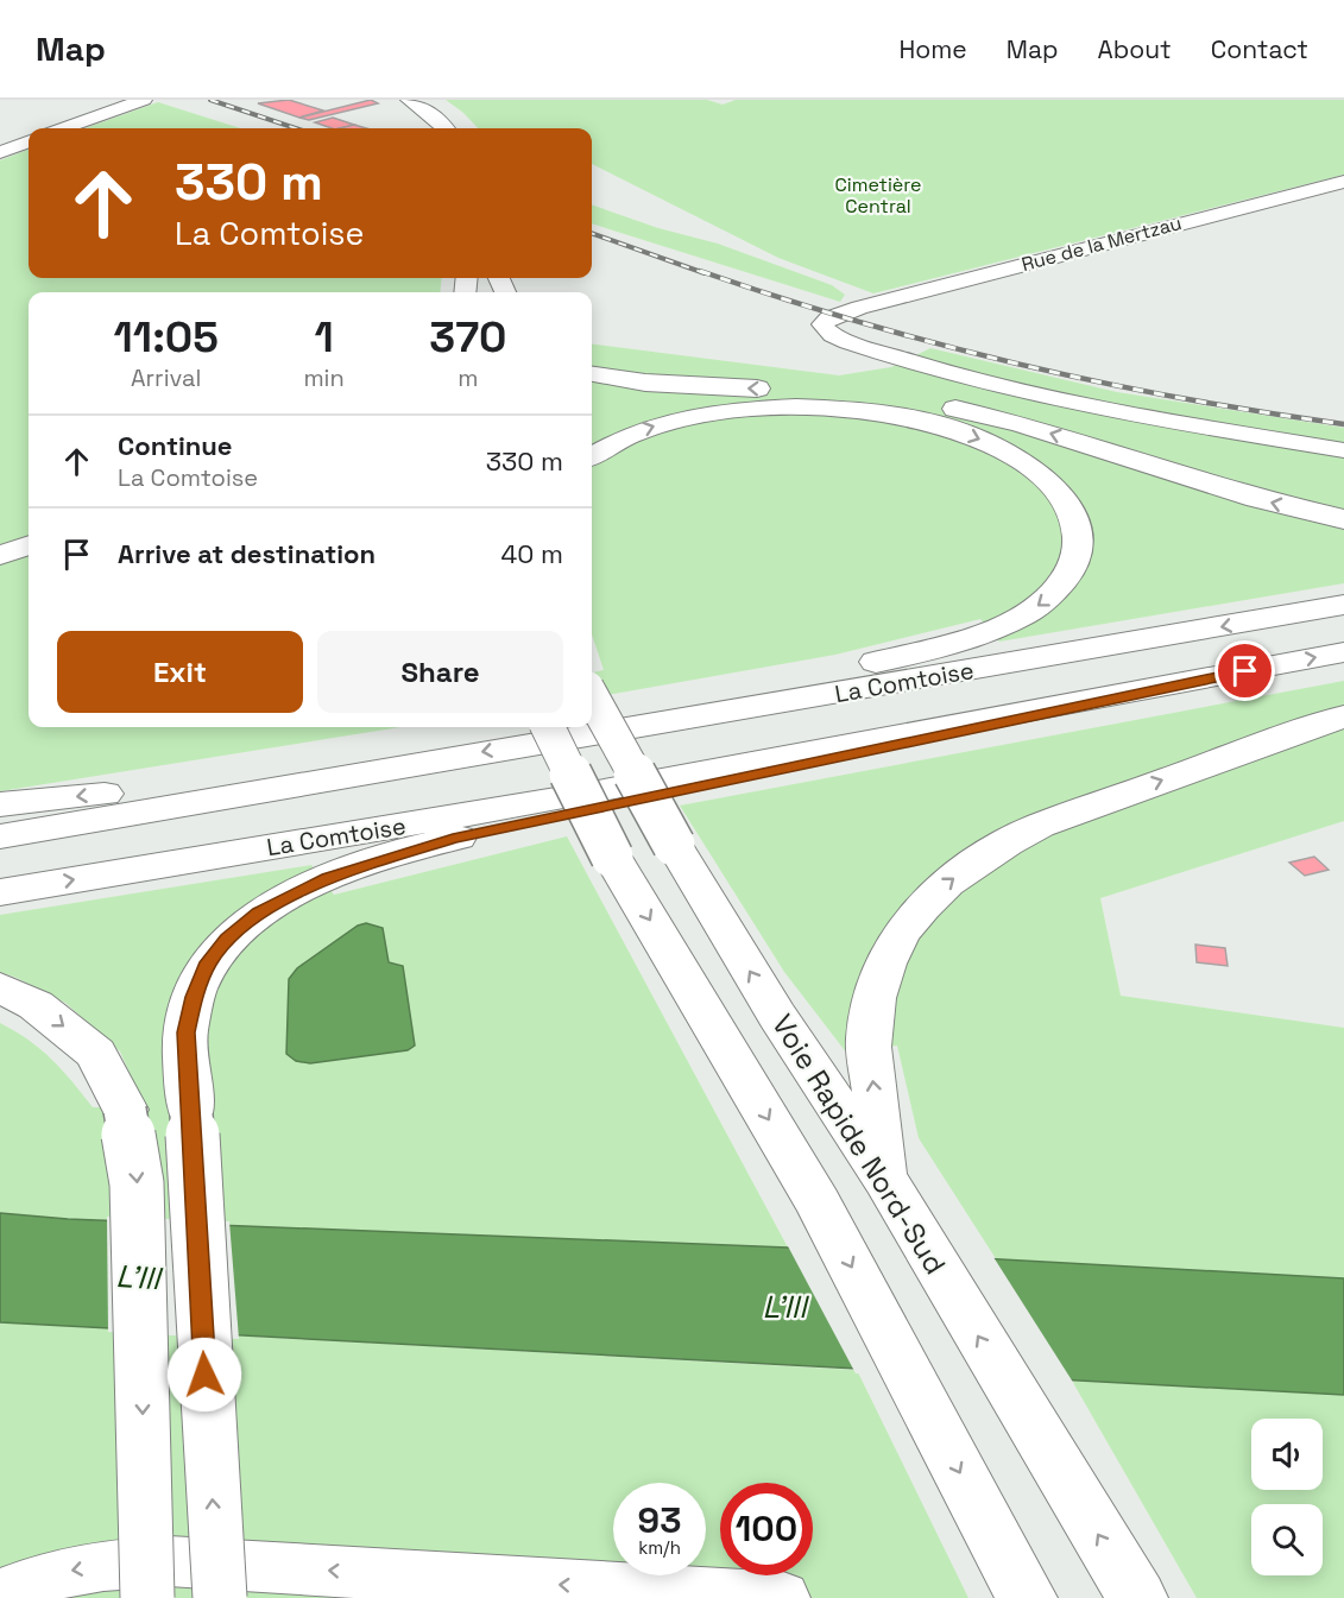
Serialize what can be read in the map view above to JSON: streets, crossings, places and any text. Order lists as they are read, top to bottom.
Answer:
{
  "streets": {
    "main road": ["La Comtoise", "Voie Rapide Nord-Sud"],
    "street": ["Rue de la Mertzau"]
  },
  "water": ["L'Ill"],
  "parks": ["Cimetière Central"],
  "page": {
    "header": "Map",
    "nav": [
      "Home",
      "Map",
      "About",
      "Contact"
    ],
    "turn": ["330 m", "La Comtoise"],
    "eta": [
      "11:05",
      "Arrival",
      "1",
      "min",
      "370",
      "m"
    ],
    "list": [
      {
        "name": "Continue",
        "note": "La Comtoise",
        "value": "330 m"
      },
      {
        "name": "Arrive at destination",
        "value": "40 m"
      }
    ],
    "buttons": ["Exit", "Share"],
    "speed": "93 km/h",
    "limit": "100"
  }
}
